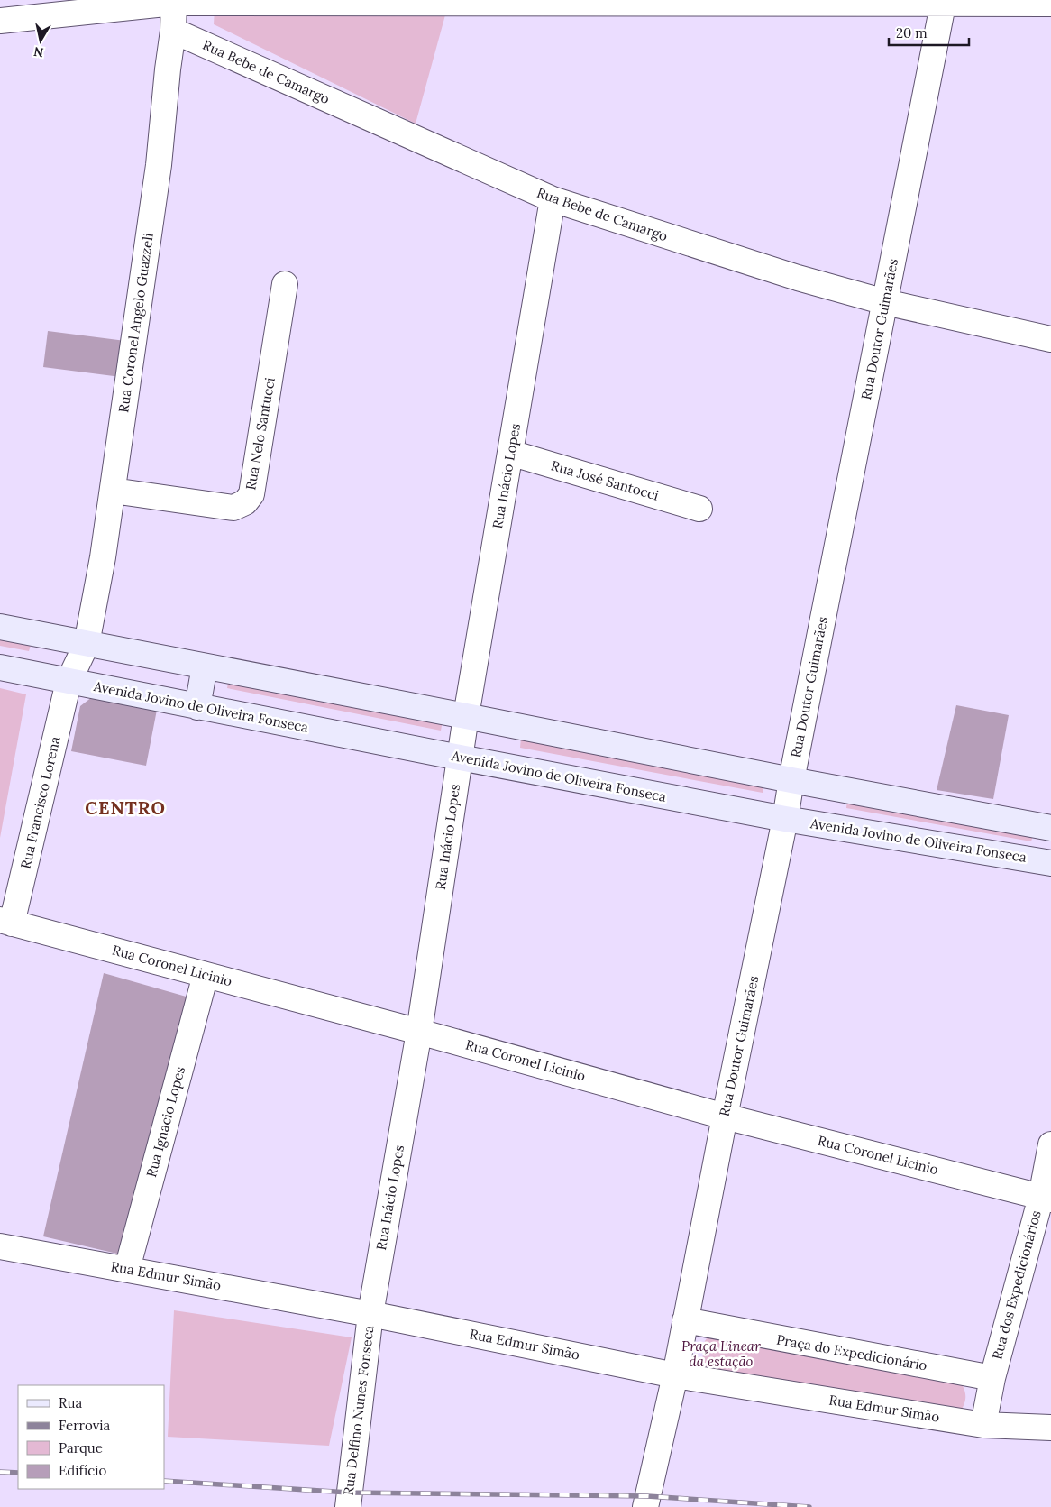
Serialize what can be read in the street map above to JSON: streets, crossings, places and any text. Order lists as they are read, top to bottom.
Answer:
{
  "streets": {
    "main road": ["Avenida Jovino de Oliveira Fonseca"],
    "street": [
      "Rua Bebe de Camargo",
      "Rua Coronel Angelo Guazzeli",
      "Rua Doutor Guimarães",
      "Rua Nelo Santucci",
      "Rua Inácio Lopes",
      "Rua José Santocci",
      "Rua Francisco Lorena",
      "Rua Coronel Licinio",
      "Rua Ignacio Lopes",
      "Rua Edmur Simão",
      "Rua dos Expedicionários",
      "Praça do Expedicionário",
      "Rua Delfino Nunes Fonseca"
    ]
  },
  "crossings": [
    ["Rua Bebe de Camargo", "Rua Coronel Angelo Guazzeli"],
    ["Rua Bebe de Camargo", "Rua Doutor Guimarães"],
    ["Rua Bebe de Camargo", "Rua Inácio Lopes"],
    ["Rua Coronel Angelo Guazzeli", "Rua Nelo Santucci"],
    ["Rua Coronel Angelo Guazzeli", "Rua Francisco Lorena"],
    ["Rua Doutor Guimarães", "Avenida Jovino de Oliveira Fonseca"],
    ["Rua Doutor Guimarães", "Rua Coronel Licinio"],
    ["Rua Doutor Guimarães", "Rua Edmur Simão"],
    ["Rua Doutor Guimarães", "Praça do Expedicionário"],
    ["Rua Inácio Lopes", "Rua José Santocci"],
    ["Rua Inácio Lopes", "Avenida Jovino de Oliveira Fonseca"],
    ["Rua Inácio Lopes", "Rua Coronel Licinio"],
    ["Rua Inácio Lopes", "Rua Edmur Simão"],
    ["Rua Inácio Lopes", "Rua Delfino Nunes Fonseca"],
    ["Avenida Jovino de Oliveira Fonseca", "Rua Francisco Lorena"],
    ["Rua Francisco Lorena", "Rua Coronel Licinio"],
    ["Rua Coronel Licinio", "Rua Ignacio Lopes"],
    ["Rua Coronel Licinio", "Rua dos Expedicionários"],
    ["Rua Ignacio Lopes", "Rua Edmur Simão"],
    ["Rua Edmur Simão", "Rua dos Expedicionários"],
    ["Rua Edmur Simão", "Rua Delfino Nunes Fonseca"],
    ["Rua dos Expedicionários", "Praça do Expedicionário"]
  ],
  "districts": ["CENTRO"],
  "parks": ["Praça Linear da estação"],
  "legend": [
    "Rua",
    "Ferrovia",
    "Parque",
    "Edifício"
  ],
  "scale_bar": "20 m",
  "north": "bottom"
}
